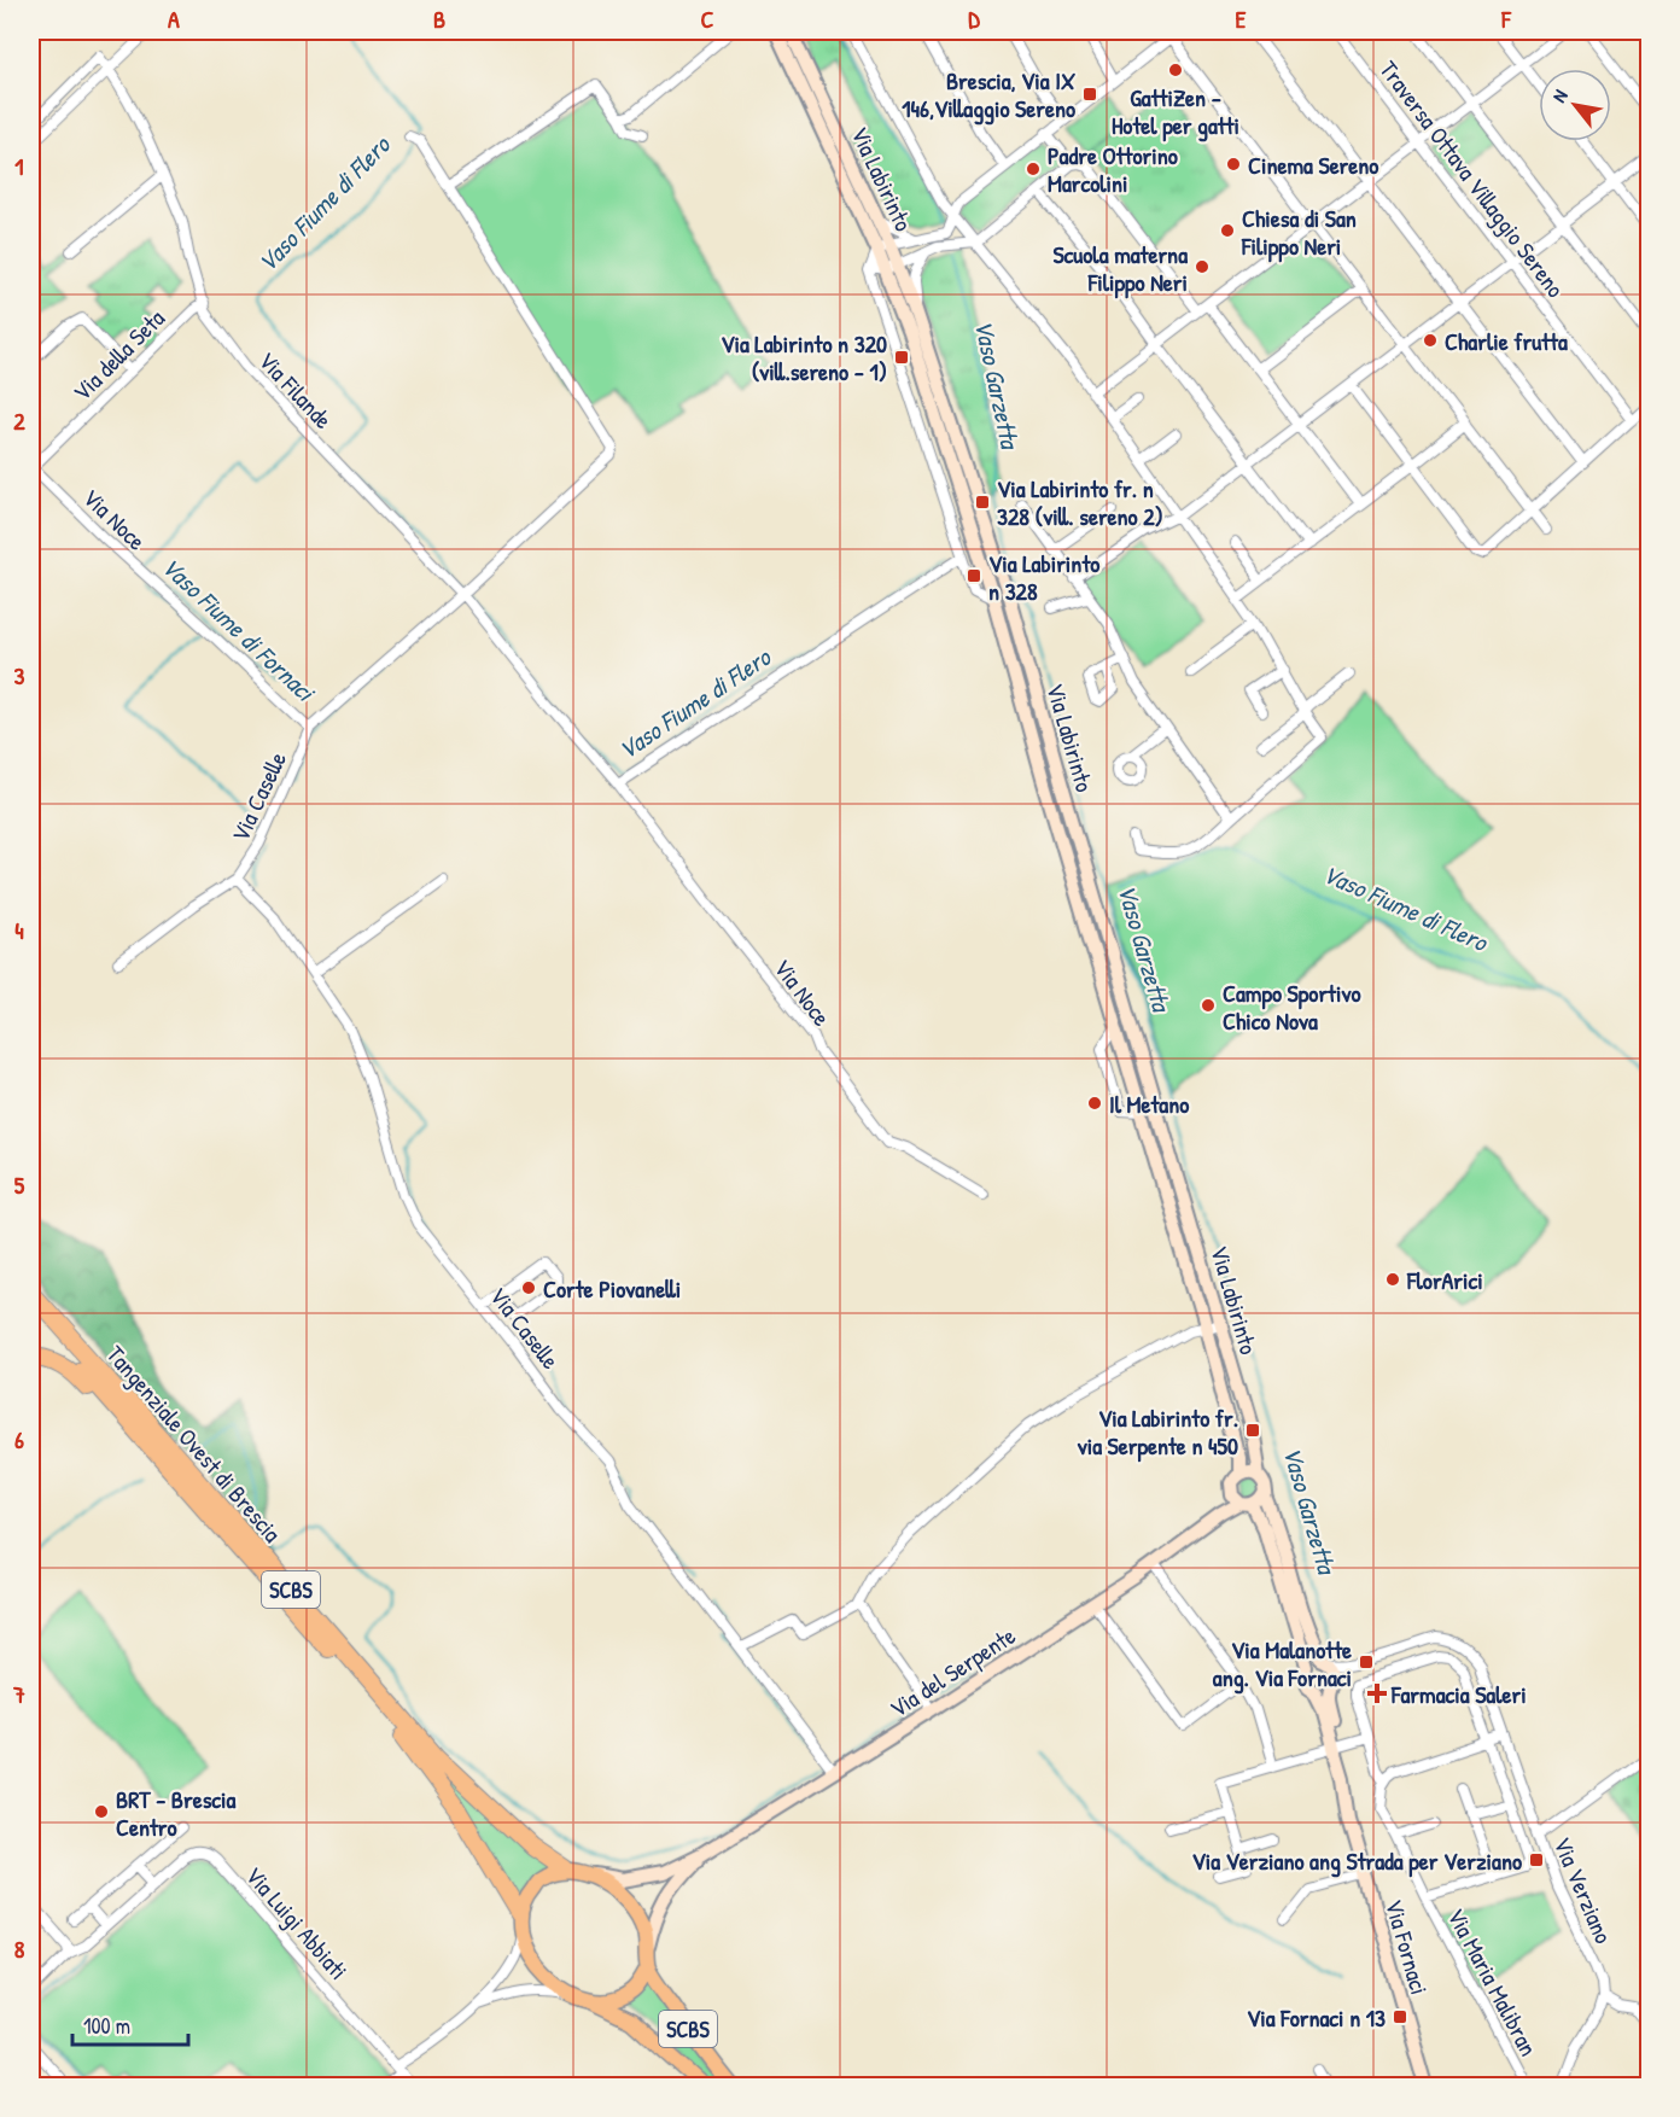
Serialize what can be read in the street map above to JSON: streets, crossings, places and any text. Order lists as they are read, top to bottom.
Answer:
{
  "streets": {
    "highway": ["Tangenziale Ovest di Brescia", "SCBS"],
    "street": [
      "Via Labirinto",
      "Traversa Ottava Villaggio Sereno",
      "Via della Seta",
      "Via Filande",
      "Via Noce",
      "Via Caselle",
      "Via del Serpente",
      "Via Verziano",
      "Via Luigi Abbiati",
      "Via Fornaci",
      "Via Maria Malibran"
    ]
  },
  "crossings": [
    ["Via Labirinto", "Via del Serpente"],
    ["Via Labirinto", "Via Fornaci"],
    ["Via della Seta", "Via Filande"],
    ["Via della Seta", "Via Noce"],
    ["Via Filande", "Via Noce"],
    ["Via Noce", "Via Caselle"],
    ["Via Caselle", "Via del Serpente"],
    ["Tangenziale Ovest di Brescia", "Via del Serpente"],
    ["Via del Serpente", "Via Fornaci"]
  ],
  "water": ["Vaso Fiume di Flero", "Vaso Garzetta", "Vaso Fiume di Fornaci"],
  "places": {
    "other": [
      "GattiZen - Hotel per gatti",
      "Cinema Sereno",
      "Padre Ottorino Marcolini",
      "Chiesa di San Filippo Neri",
      "Scuola materna Filippo Neri",
      "Charlie frutta",
      "Campo Sportivo Chico Nova",
      "Il Metano",
      "FlorArici",
      "Corte Piovanelli",
      "BRT - Brescia Centro"
    ],
    "transit": [
      "Brescia, Via IX 146,Villaggio Sereno",
      "Via Labirinto n 320 (vill.sereno - 1)",
      "Via Labirinto fr. n 328 (vill. sereno 2)",
      "Via Labirinto n 328",
      "Via Labirinto fr. via Serpente n 450",
      "Via Malanotte ang. Via Fornaci",
      "Via Verziano ang Strada per Verziano",
      "Via Fornaci n 13"
    ],
    "health": ["Farmacia Saleri"]
  },
  "scale_bar": "100 m",
  "north": "top left",
  "grid": {
    "columns": [
      "A",
      "B",
      "C",
      "D",
      "E",
      "F"
    ],
    "rows": [
      "1",
      "2",
      "3",
      "4",
      "5",
      "6",
      "7",
      "8"
    ]
  }
}
